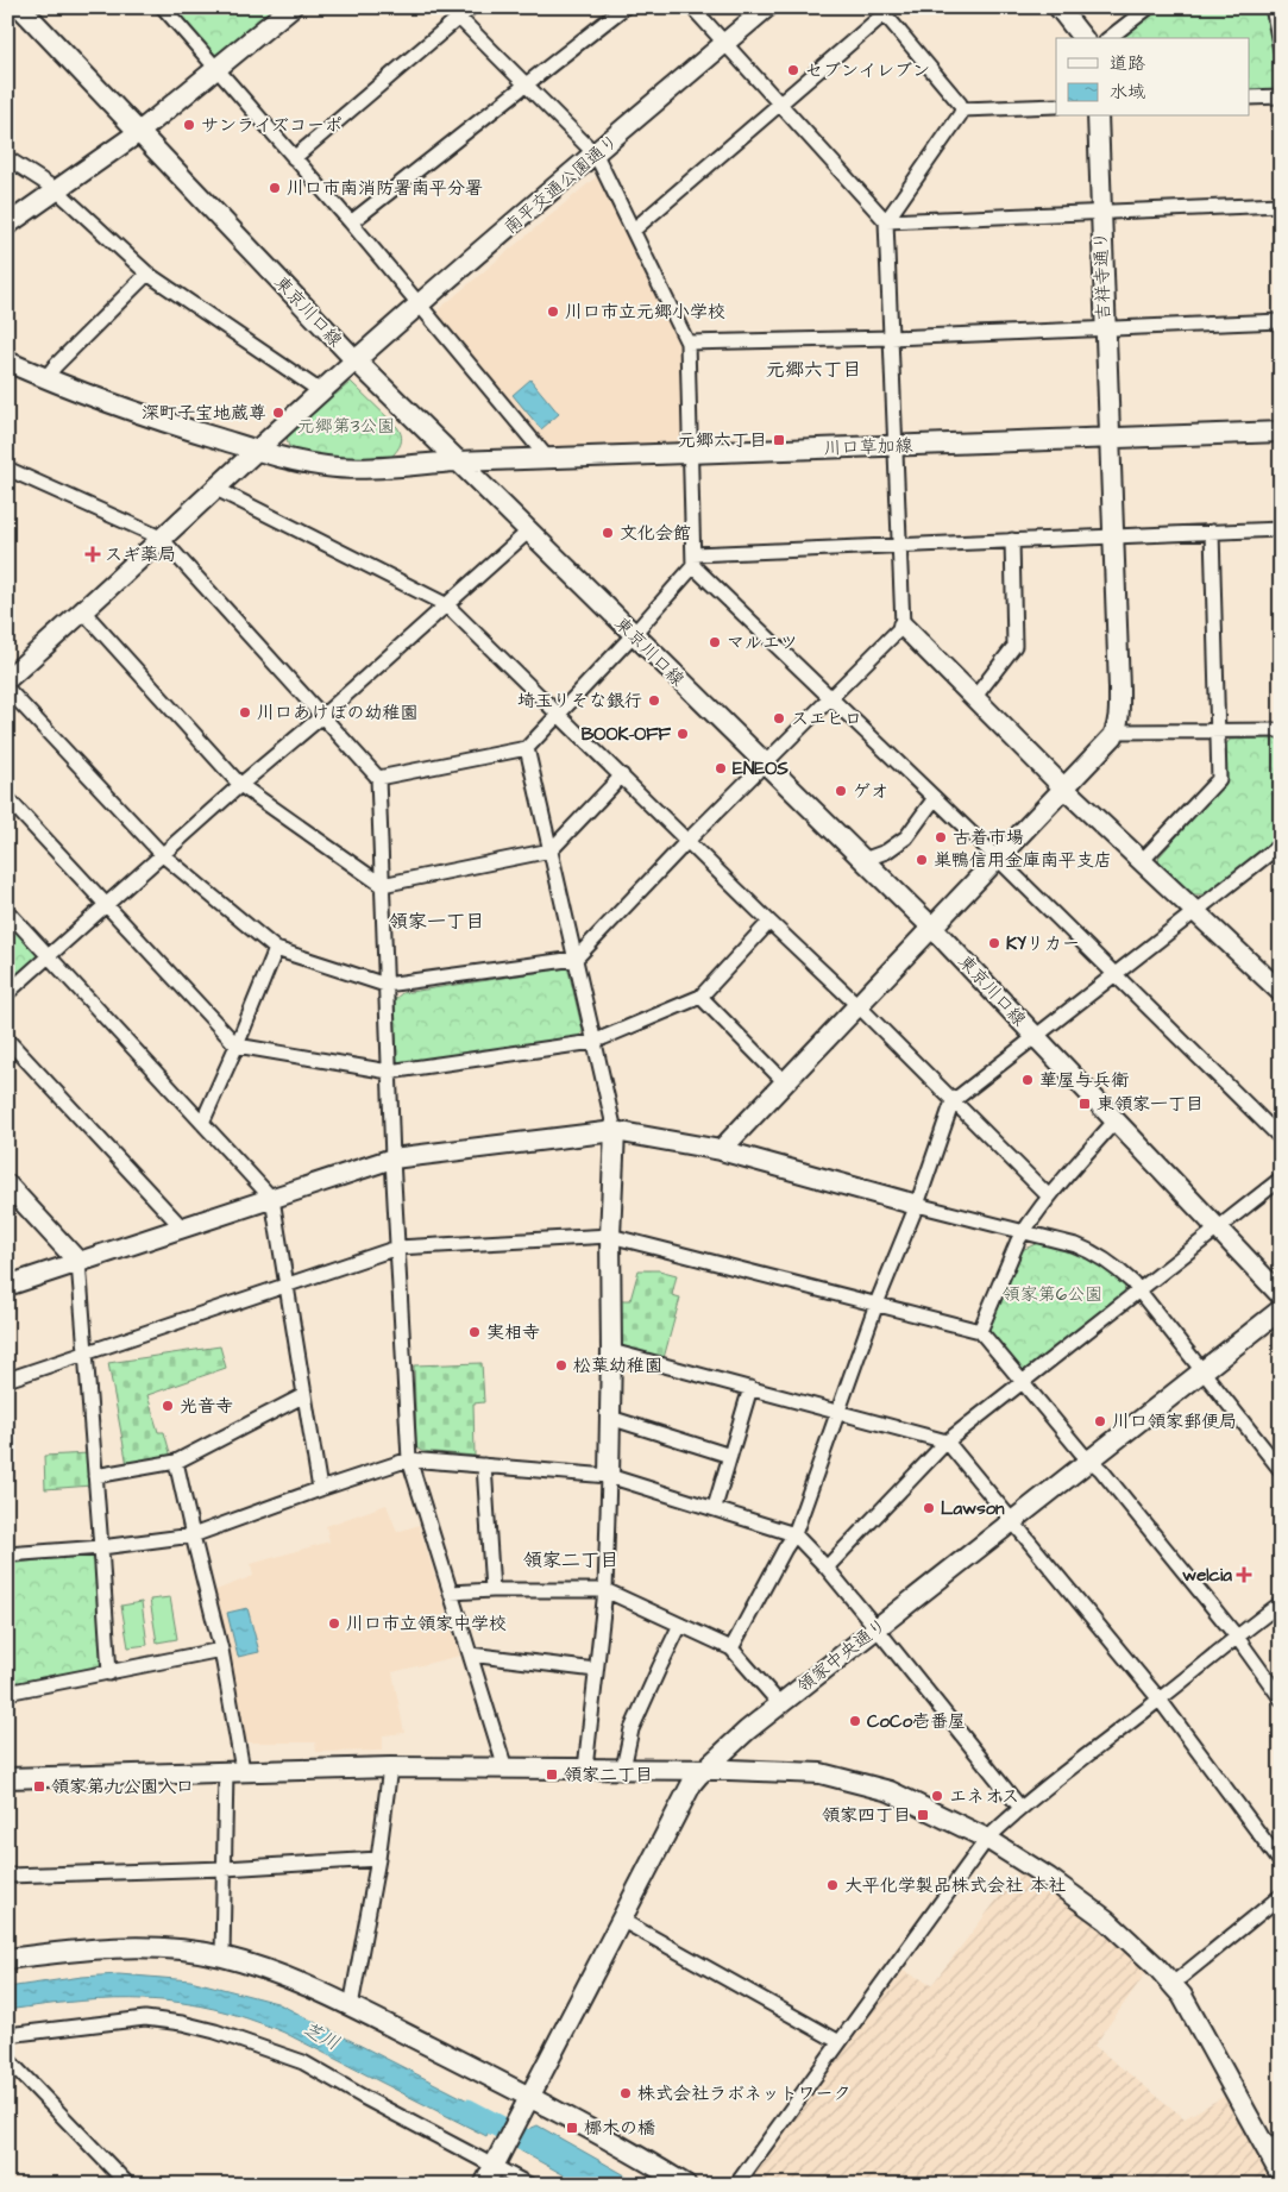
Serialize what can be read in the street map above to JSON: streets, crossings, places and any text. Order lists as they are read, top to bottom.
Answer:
{
  "streets": {
    "street": [
      "南平交通公園通り",
      "吉祥寺通り",
      "東京川口線",
      "川口草加線",
      "領家中央通り"
    ]
  },
  "crossings": [
    ["南平交通公園通り", "東京川口線"],
    ["南平交通公園通り", "川口草加線"],
    ["吉祥寺通り", "川口草加線"],
    ["東京川口線", "川口草加線"]
  ],
  "districts": ["元郷六丁目", "領家一丁目", "領家二丁目"],
  "water": ["芝川"],
  "parks": ["元郷第3公園", "領家第6公園"],
  "places": {
    "other": [
      "セブンイレブン",
      "サンライズコーポ",
      "川口市南消防署南平分署",
      "川口市立元郷小学校",
      "深町子宝地蔵尊",
      "文化会館",
      "マルエツ",
      "埼玉りそな銀行",
      "川口あけぼの幼稚園",
      "スエヒロ",
      "BOOK-OFF",
      "ENEOS",
      "ゲオ",
      "古着市場",
      "巣鴨信用金庫南平支店",
      "KYリカー",
      "華屋与兵衛",
      "実相寺",
      "松葉幼稚園",
      "光音寺",
      "川口領家郵便局",
      "Lawson",
      "川口市立領家中学校",
      "CoCo壱番屋",
      "エネオス",
      "大平化学製品株式会社 本社",
      "株式会社ラボネットワーク"
    ],
    "transit": [
      "元郷六丁目",
      "東領家一丁目",
      "領家二丁目",
      "領家第九公園入口",
      "領家四丁目",
      "梛木の橋"
    ],
    "health": ["スギ薬局", "welcia"]
  },
  "legend": ["道路", "水域"]
}
